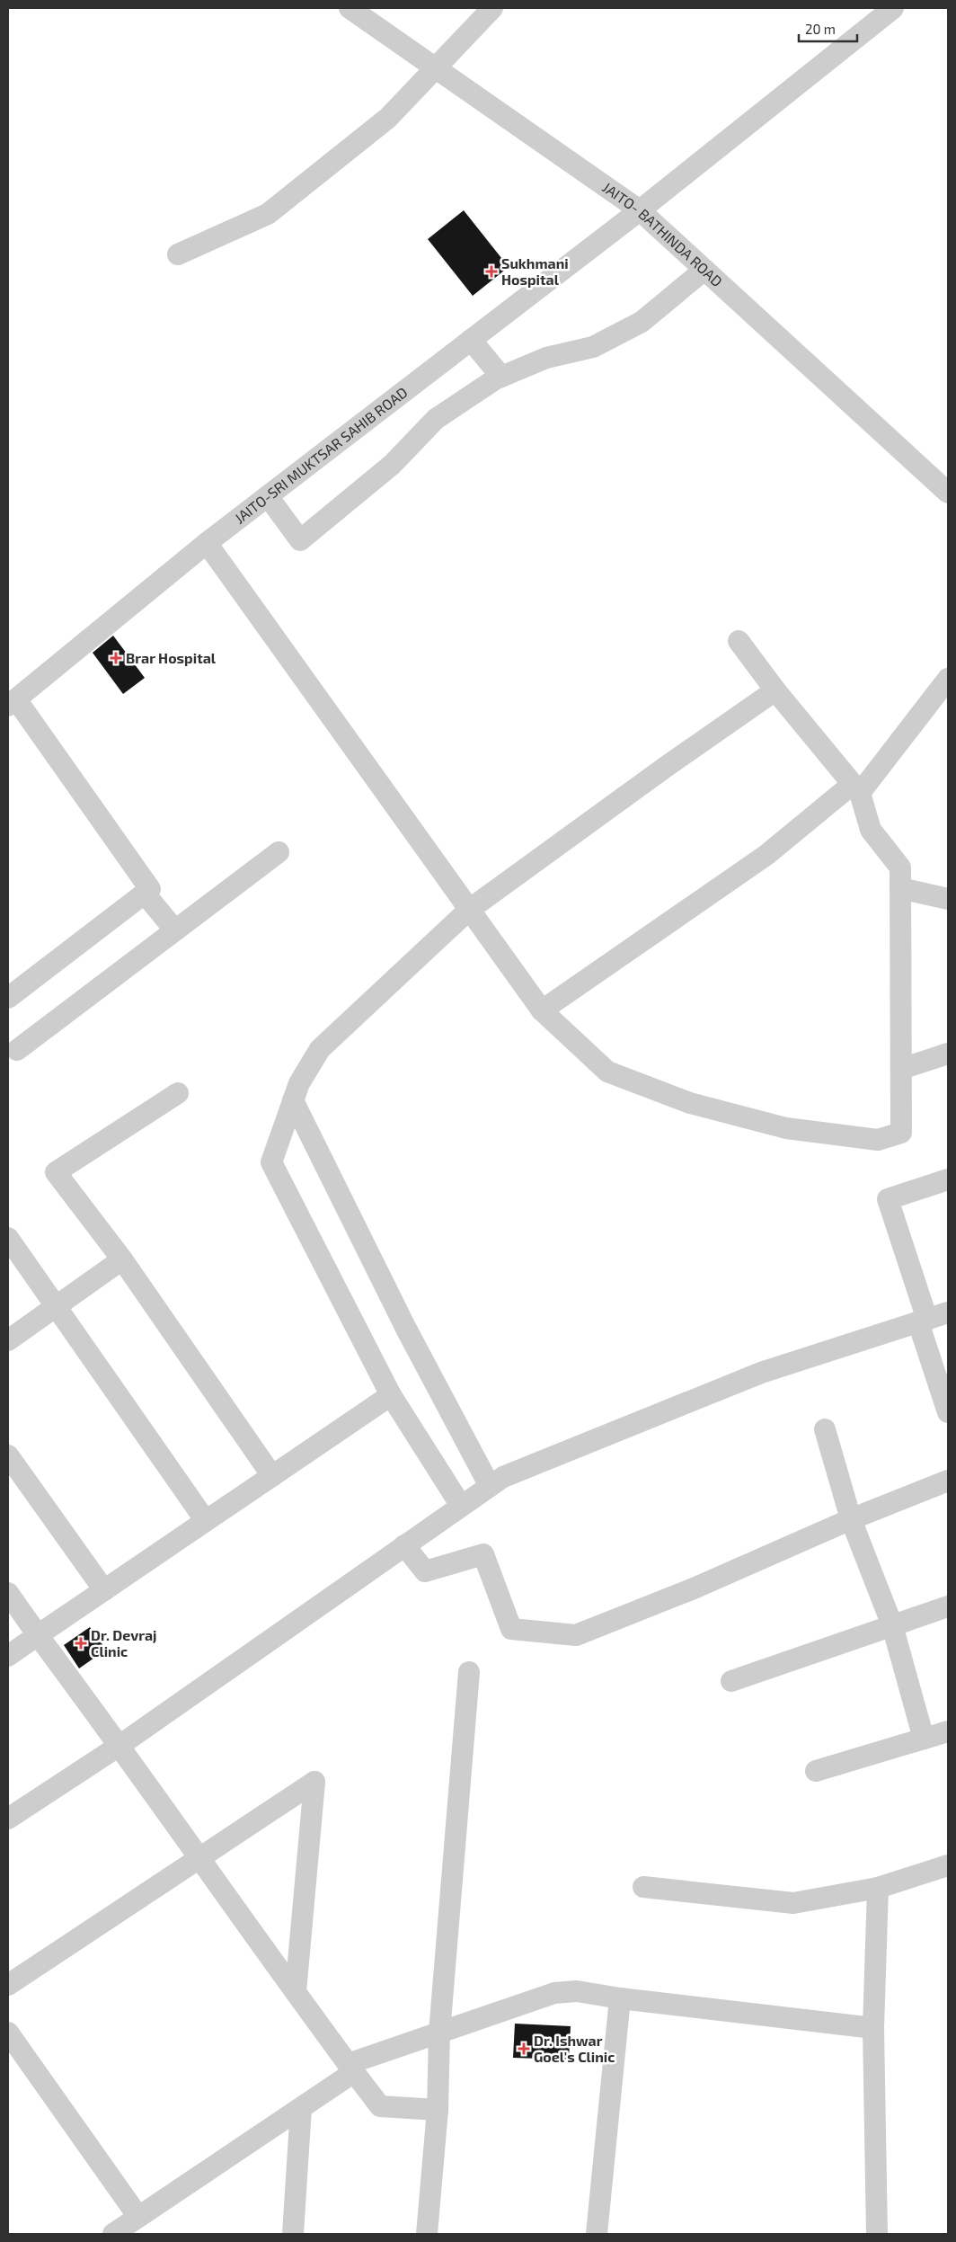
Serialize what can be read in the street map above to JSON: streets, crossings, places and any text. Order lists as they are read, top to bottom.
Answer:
{
  "streets": {
    "street": ["JAITO- BATHINDA ROAD", "JAITO-SRI MUKTSAR SAHIB ROAD"]
  },
  "crossings": [
    ["JAITO- BATHINDA ROAD", "JAITO-SRI MUKTSAR SAHIB ROAD"]
  ],
  "places": {
    "health": [
      "Sukhmani Hospital",
      "Brar Hospital",
      "Dr. Devraj Clinic",
      "Dr. Ishwar Goel's Clinic"
    ]
  },
  "scale_bar": "20 m"
}
